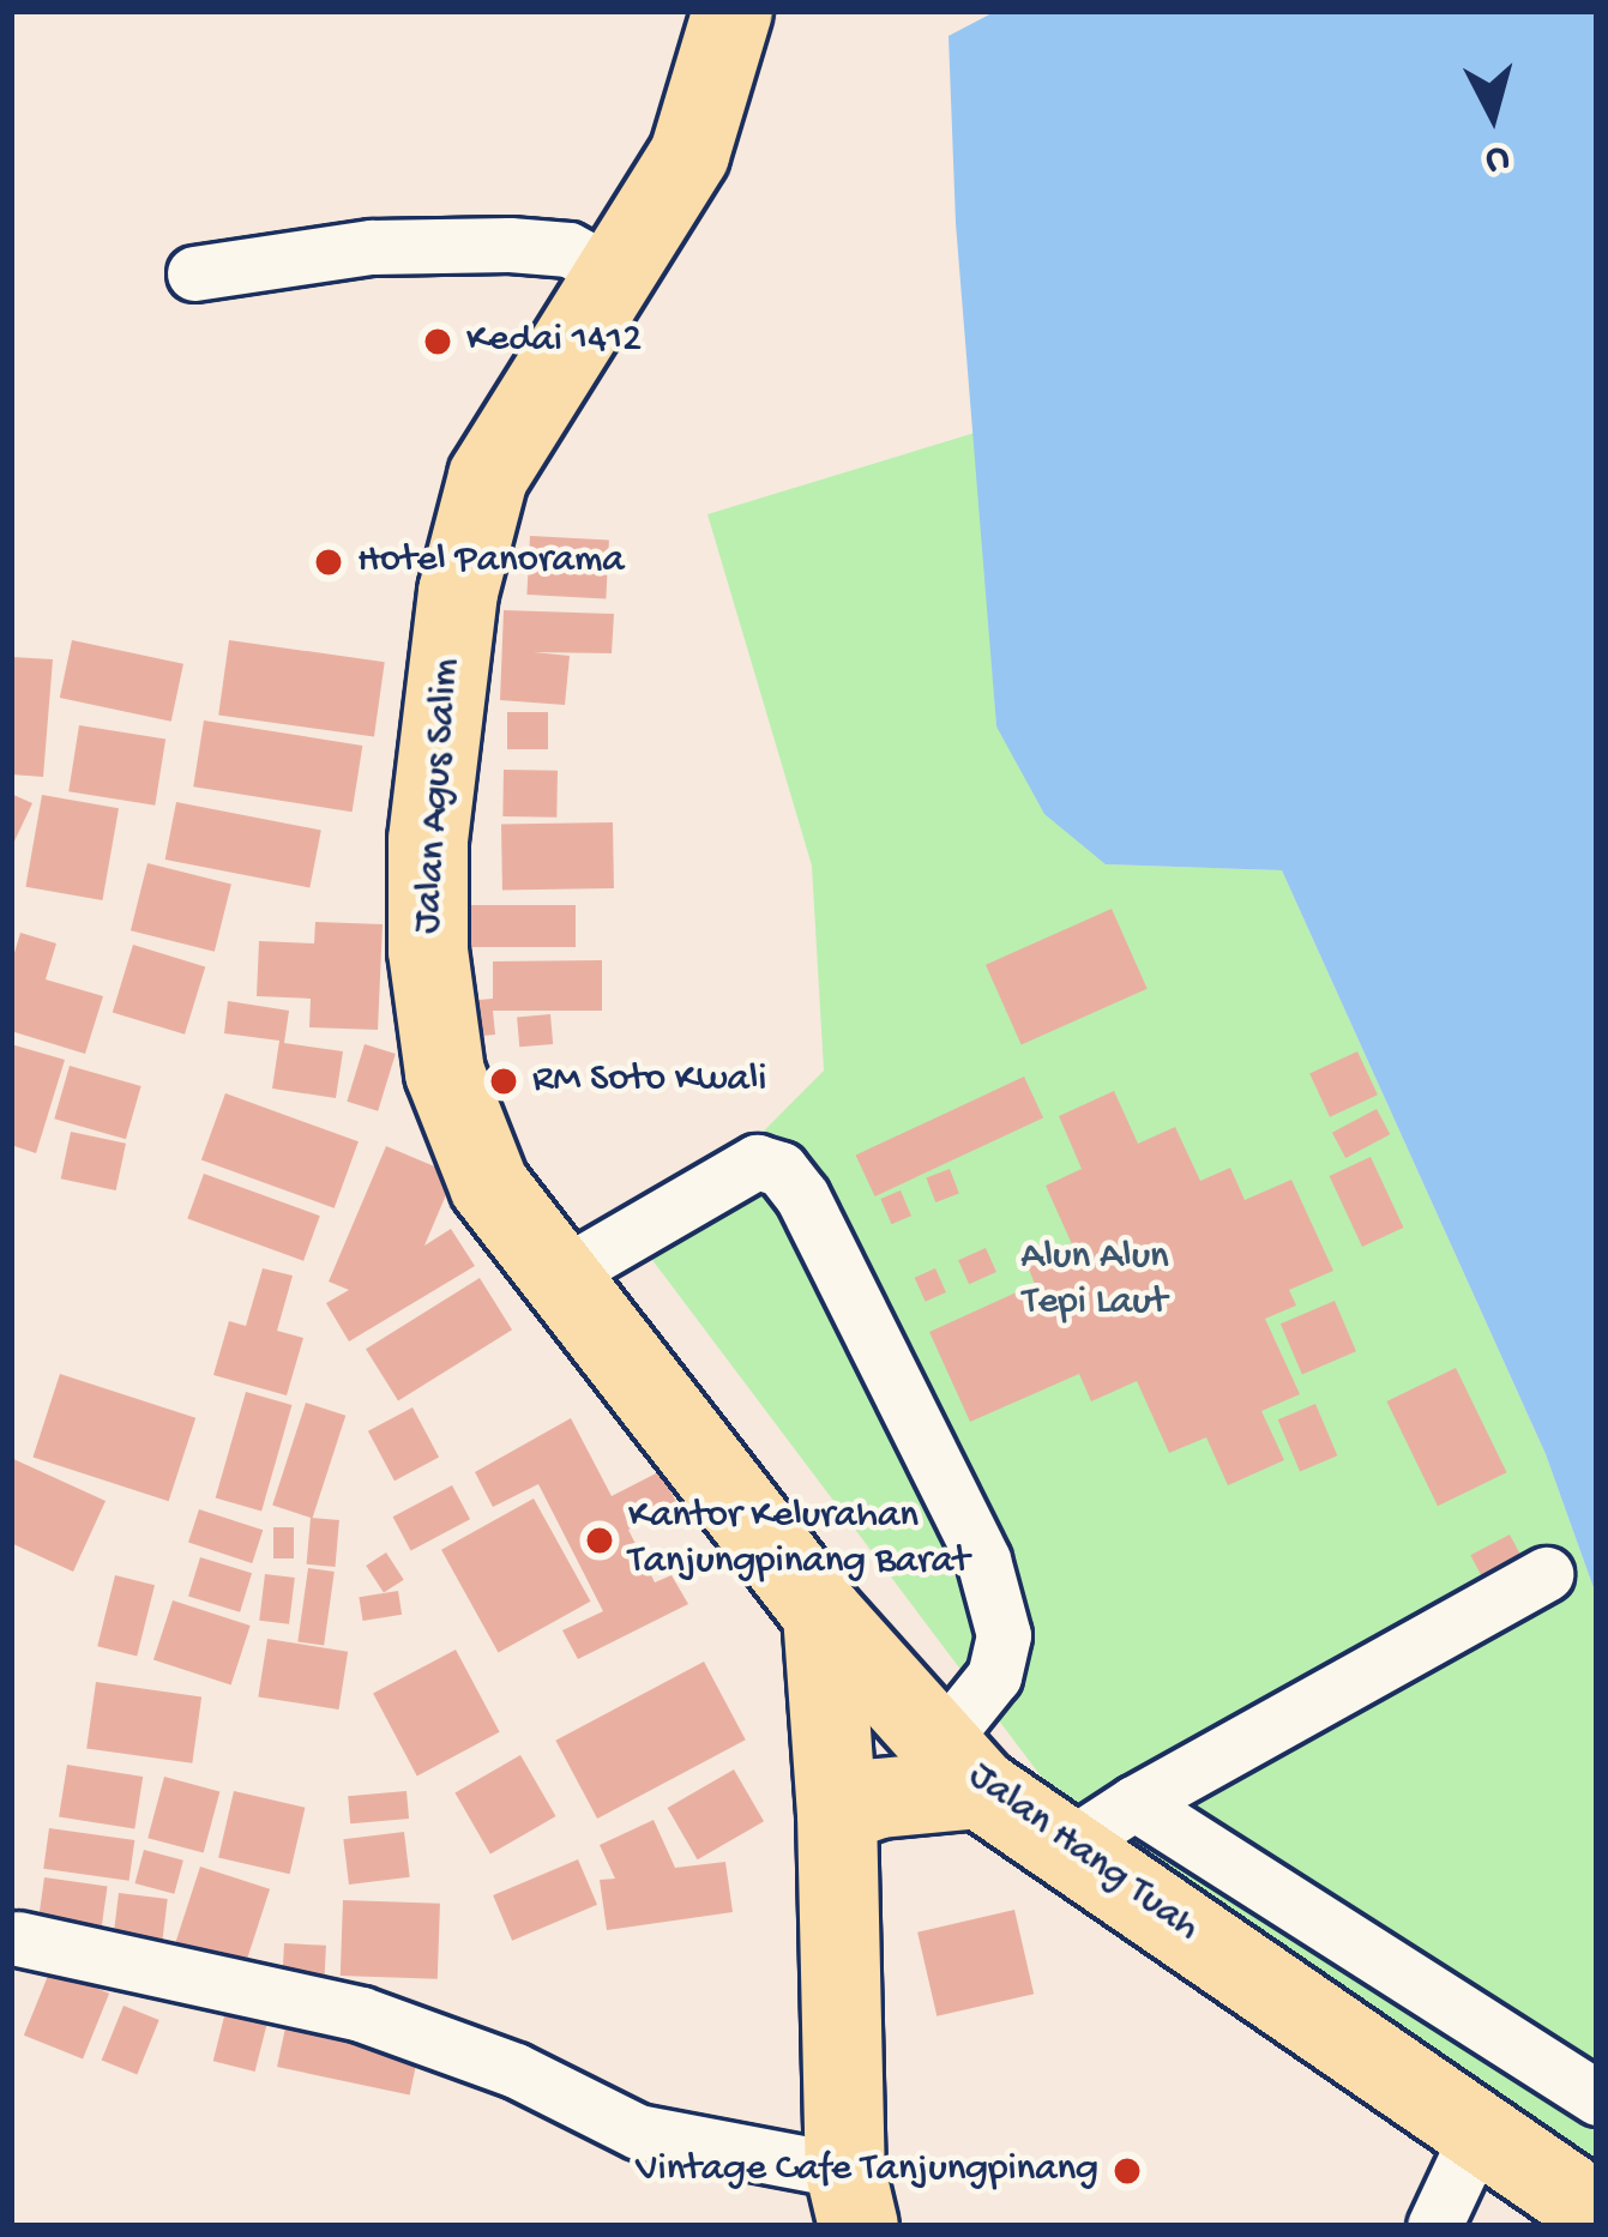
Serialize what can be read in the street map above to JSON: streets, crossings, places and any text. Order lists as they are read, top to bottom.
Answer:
{
  "streets": {
    "highway": ["Jalan Agus Salim", "Jalan Hang Tuah"]
  },
  "crossings": [
    ["Jalan Agus Salim", "Jalan Hang Tuah"]
  ],
  "parks": ["Alun Alun Tepi Laut"],
  "places": [
    "Kedai 1412",
    "Hotel Panorama",
    "RM Soto Kwali",
    "Kantor Kelurahan Tanjungpinang Barat",
    "Vintage Cafe Tanjungpinang"
  ],
  "north": "bottom"
}
